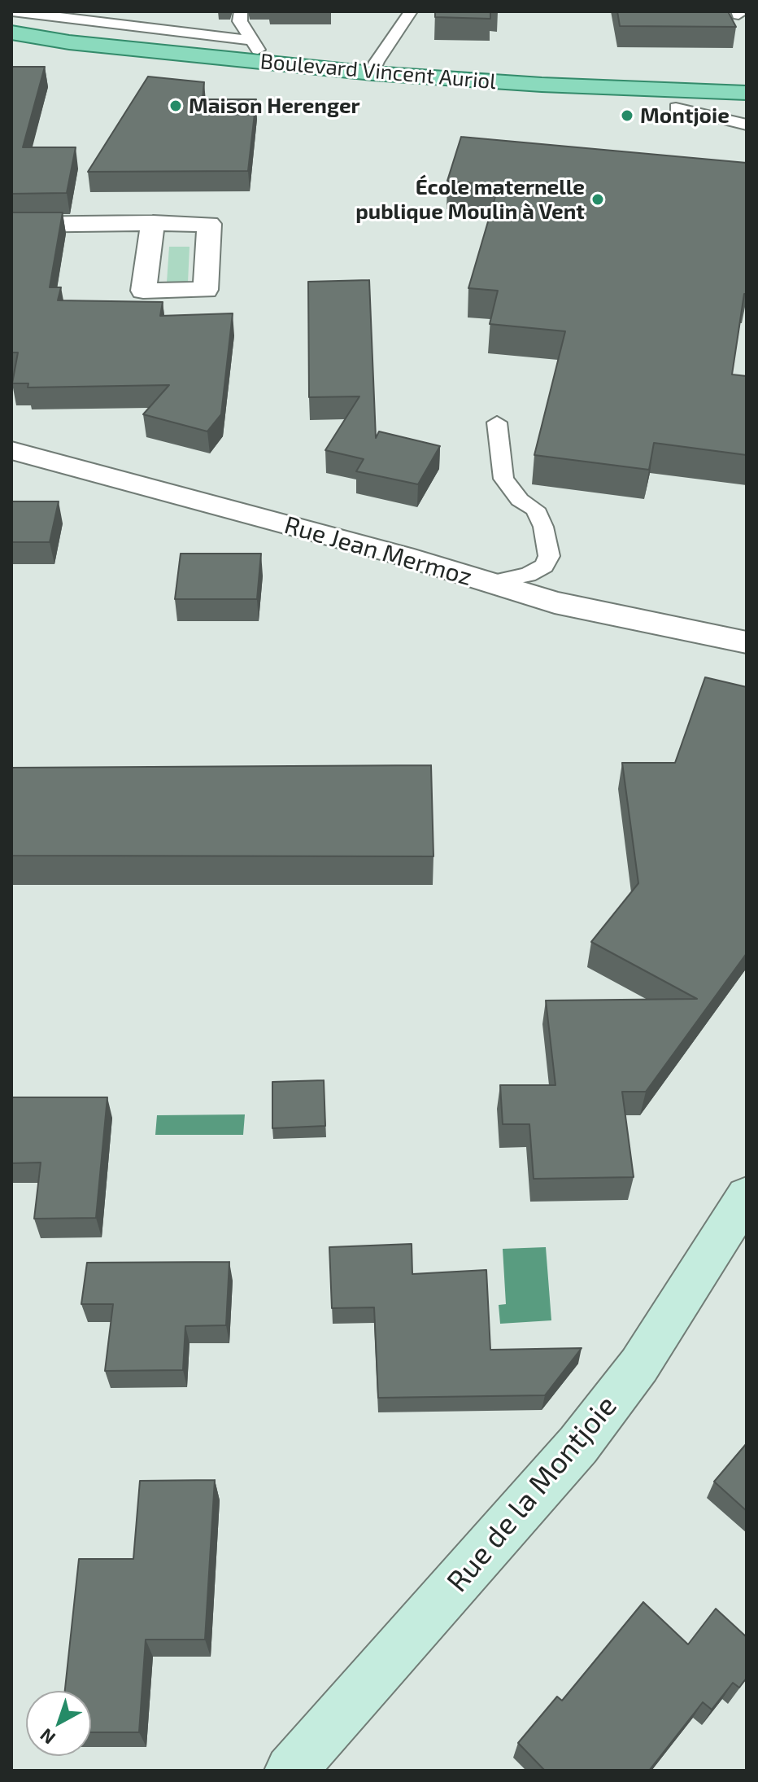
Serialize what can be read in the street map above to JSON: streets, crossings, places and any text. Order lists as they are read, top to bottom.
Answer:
{
  "streets": {
    "main road": ["Boulevard Vincent Auriol", "Rue de la Montjoie"],
    "street": ["Rue Jean Mermoz"]
  },
  "places": ["Maison Herenger", "Montjoie", "École maternelle publique Moulin à Vent"],
  "north": "bottom left"
}
